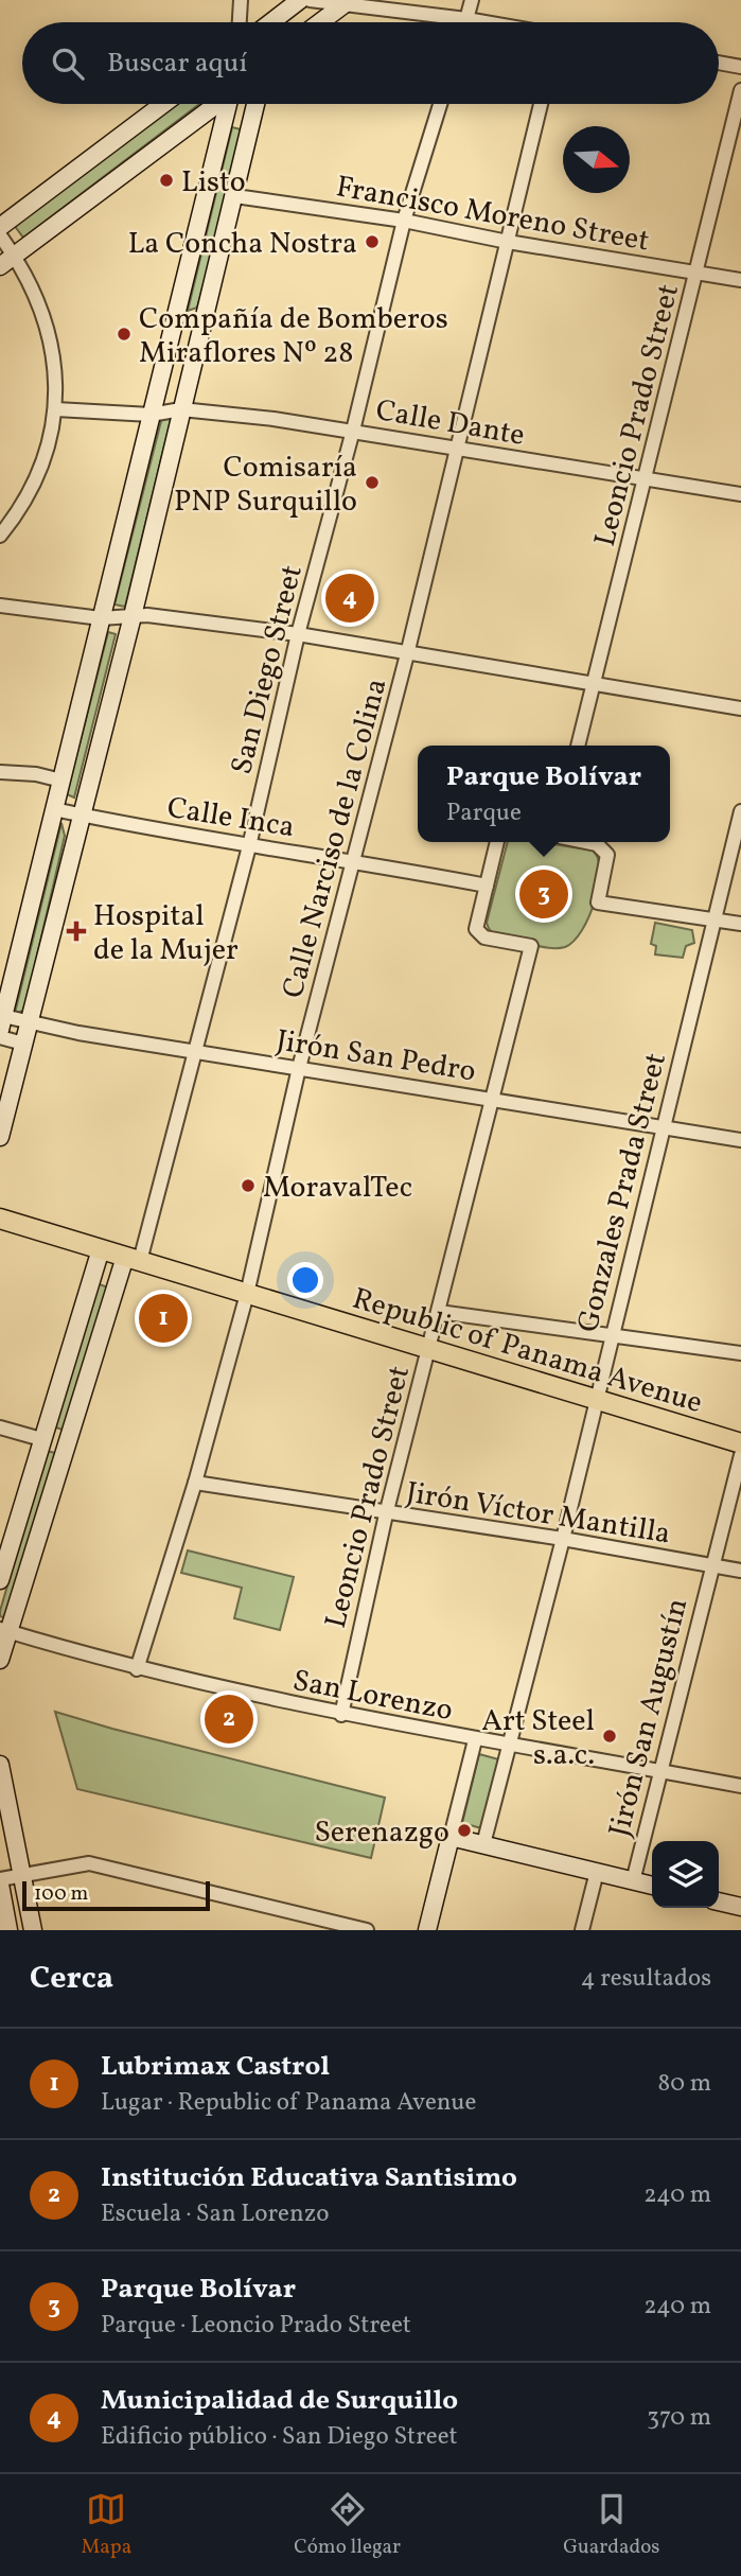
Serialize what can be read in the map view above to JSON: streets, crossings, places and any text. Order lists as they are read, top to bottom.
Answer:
{
  "streets": {
    "main road": ["Republic of Panama Avenue"],
    "street": [
      "Francisco Moreno Street",
      "Leoncio Prado Street",
      "Calle Dante",
      "San Diego Street",
      "Calle Inca",
      "Calle Narciso de la Colina",
      "Jirón San Pedro",
      "Gonzales Prada Street",
      "Jirón Víctor Mantilla",
      "San Lorenzo",
      "Jirón San Augustín"
    ]
  },
  "crossings": [
    ["Francisco Moreno Street", "Leoncio Prado Street"],
    ["Francisco Moreno Street", "San Diego Street"],
    ["Francisco Moreno Street", "Calle Narciso de la Colina"],
    ["Leoncio Prado Street", "Calle Dante"],
    ["Leoncio Prado Street", "Calle Inca"],
    ["Leoncio Prado Street", "Jirón San Pedro"],
    ["Leoncio Prado Street", "Republic of Panama Avenue"],
    ["Leoncio Prado Street", "Jirón Víctor Mantilla"],
    ["Leoncio Prado Street", "San Lorenzo"],
    ["Calle Dante", "San Diego Street"],
    ["Calle Dante", "Calle Narciso de la Colina"],
    ["San Diego Street", "Calle Inca"],
    ["San Diego Street", "Jirón San Pedro"],
    ["San Diego Street", "Republic of Panama Avenue"],
    ["Calle Inca", "Calle Narciso de la Colina"],
    ["Calle Narciso de la Colina", "Jirón San Pedro"],
    ["Calle Narciso de la Colina", "Republic of Panama Avenue"],
    ["Calle Narciso de la Colina", "Jirón Víctor Mantilla"],
    ["Calle Narciso de la Colina", "San Lorenzo"],
    ["Jirón San Pedro", "Gonzales Prada Street"],
    ["Gonzales Prada Street", "Republic of Panama Avenue"],
    ["Gonzales Prada Street", "Jirón Víctor Mantilla"],
    ["Gonzales Prada Street", "San Lorenzo"],
    ["Jirón Víctor Mantilla", "Jirón San Augustín"],
    ["San Lorenzo", "Jirón San Augustín"]
  ],
  "places": {
    "other": [
      "Listo",
      "La Concha Nostra",
      "Compañía de Bomberos Miraflores Nº 28",
      "Comisaría PNP Surquillo",
      "MoravalTec",
      "Art Steel s.a.c.",
      "Serenazgo"
    ],
    "health": ["Hospital de la Mujer"]
  },
  "scale_bar": "100 m",
  "north": "right",
  "page": {
    "search": "Buscar aquí",
    "pins": [
      "4",
      "3",
      "1",
      "2"
    ],
    "popup": ["Parque Bolívar", "Parque"],
    "scale": "100 m",
    "heading": ["Cerca", "4 resultados"],
    "list": [
      {
        "mark": "1",
        "name": "Lubrimax Castrol",
        "note": "Lugar · Republic of Panama Avenue",
        "value": "80 m"
      },
      {
        "mark": "2",
        "name": "Institución Educativa Santisimo",
        "note": "Escuela · San Lorenzo",
        "value": "240 m"
      },
      {
        "mark": "3",
        "name": "Parque Bolívar",
        "note": "Parque · Leoncio Prado Street",
        "value": "240 m"
      },
      {
        "mark": "4",
        "name": "Municipalidad de Surquillo",
        "note": "Edificio público · San Diego Street",
        "value": "370 m"
      }
    ],
    "nav": ["Mapa", "Cómo llegar", "Guardados"]
  }
}
